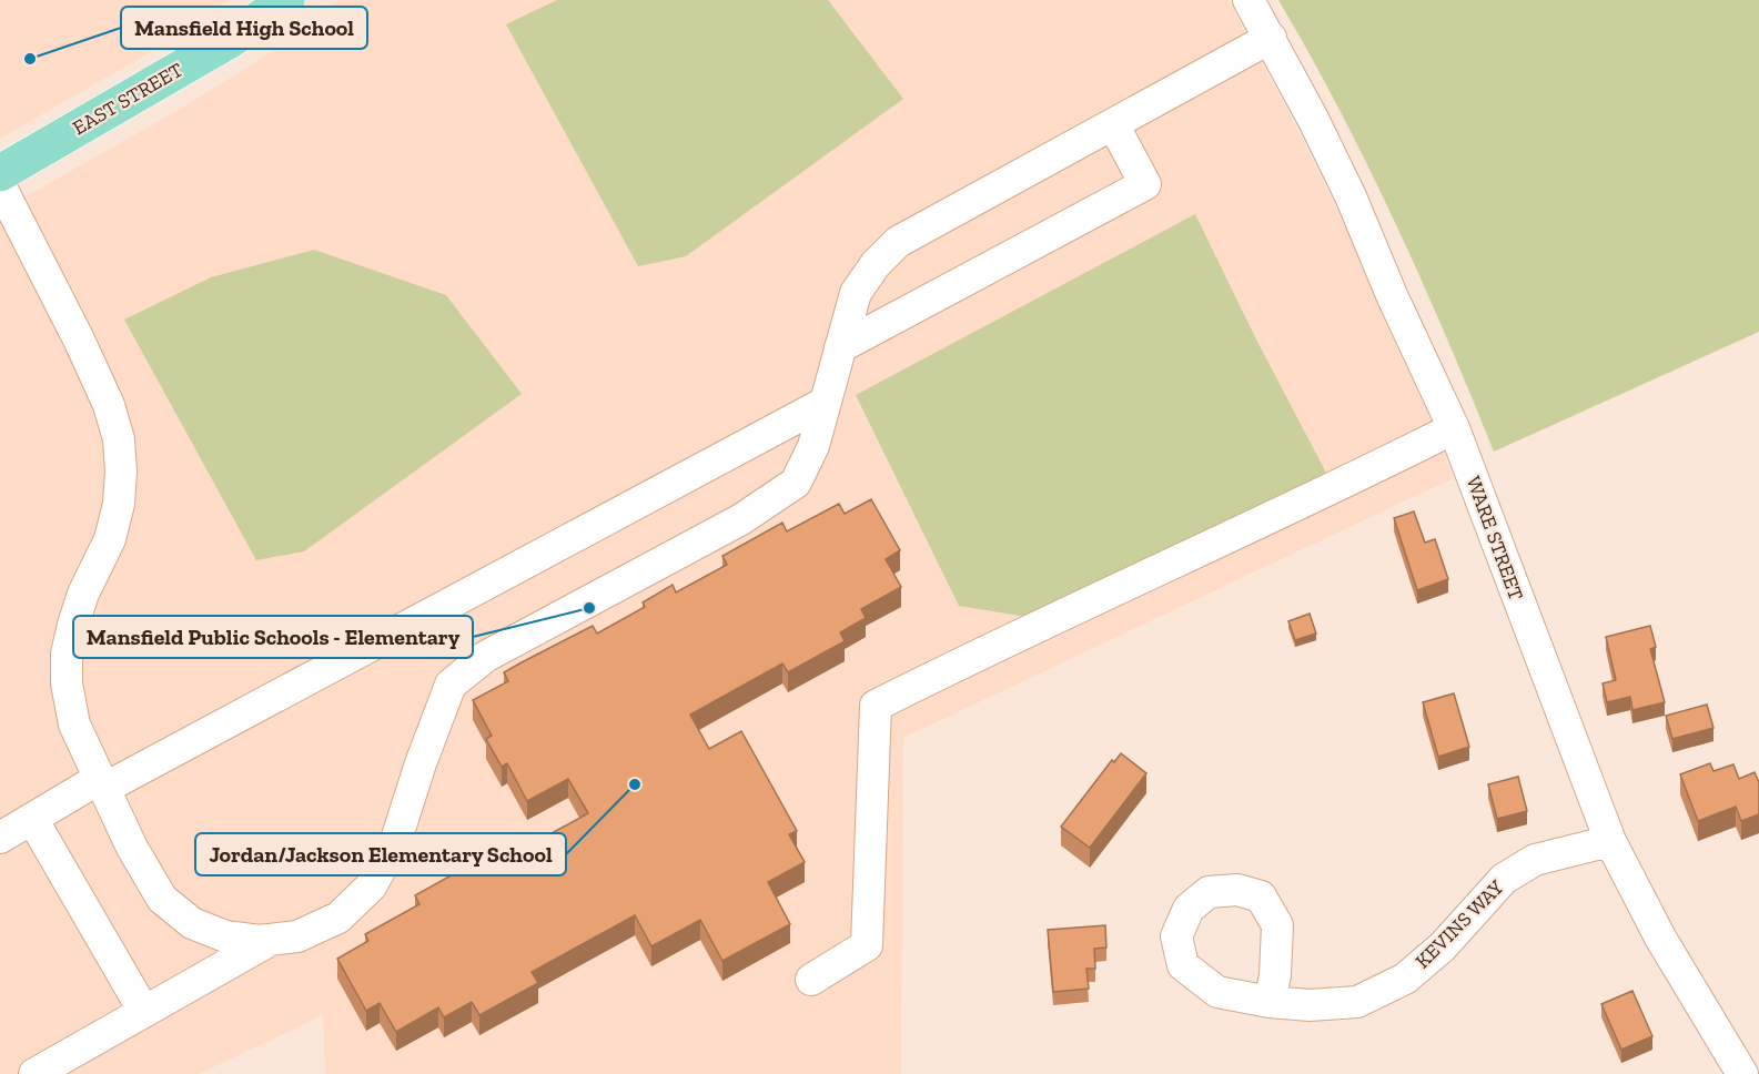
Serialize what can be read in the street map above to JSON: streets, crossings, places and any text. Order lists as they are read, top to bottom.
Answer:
{
  "streets": {
    "main road": ["EAST STREET"],
    "street": ["WARE STREET", "KEVINS WAY"]
  },
  "crossings": [
    ["WARE STREET", "KEVINS WAY"]
  ],
  "places": ["Mansfield High School", "Mansfield Public Schools - Elementary", "Jordan/Jackson Elementary School"]
}
